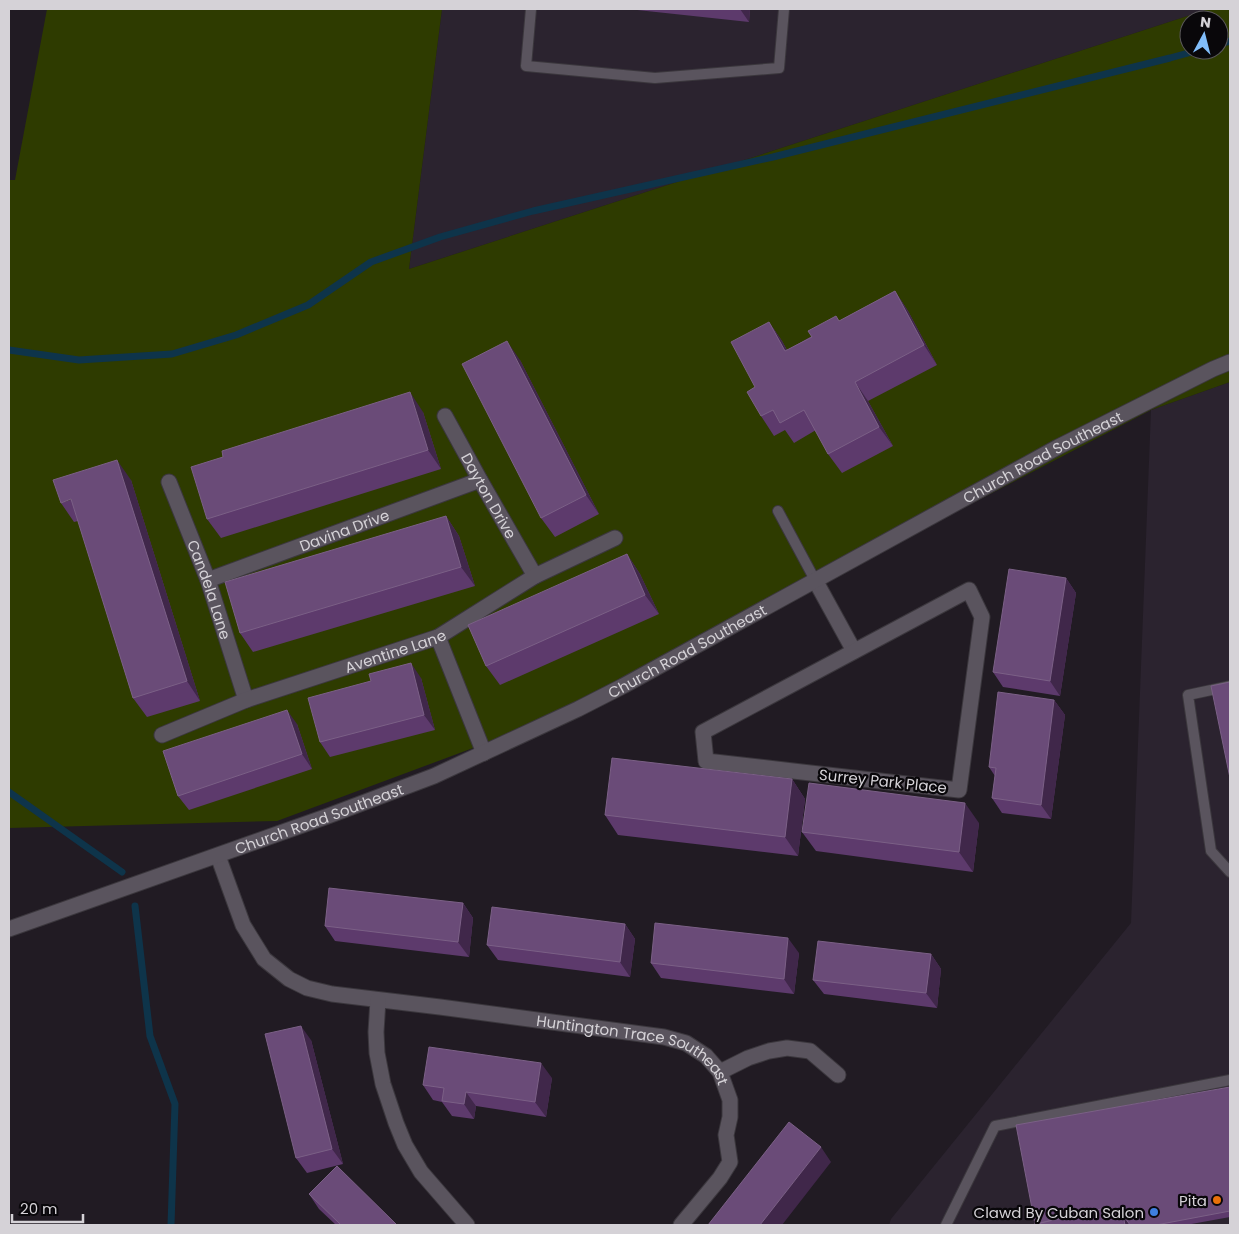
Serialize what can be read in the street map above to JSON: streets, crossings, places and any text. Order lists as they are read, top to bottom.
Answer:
{
  "streets": {
    "street": [
      "Church Road Southeast",
      "Dayton Drive",
      "Davina Drive",
      "Candela Lane",
      "Aventine Lane",
      "Surrey Park Place",
      "Huntington Trace Southeast"
    ]
  },
  "crossings": [
    ["Church Road Southeast", "Huntington Trace Southeast"],
    ["Dayton Drive", "Davina Drive"],
    ["Dayton Drive", "Aventine Lane"],
    ["Davina Drive", "Candela Lane"],
    ["Candela Lane", "Aventine Lane"]
  ],
  "places": ["Pita", "Clawd By Cuban Salon"],
  "scale_bar": "20 m",
  "north": "top"
}
